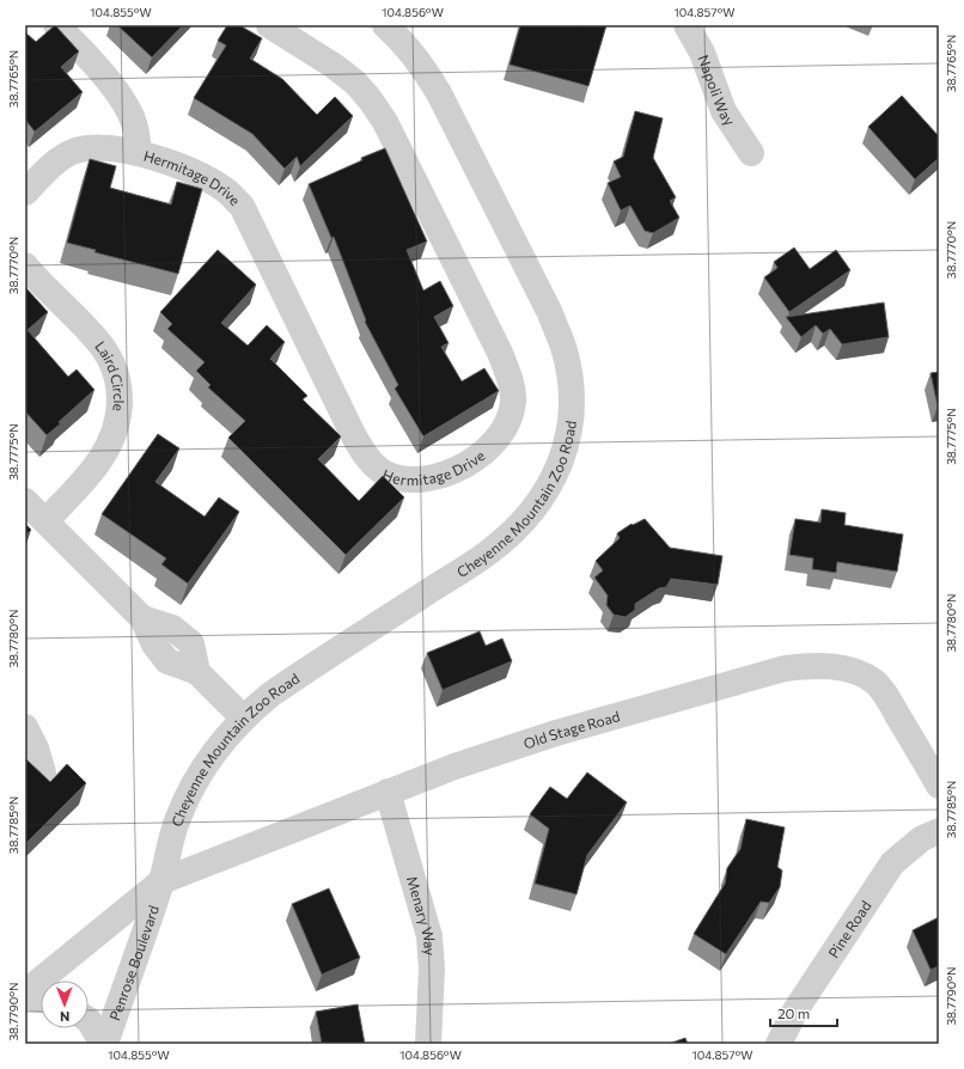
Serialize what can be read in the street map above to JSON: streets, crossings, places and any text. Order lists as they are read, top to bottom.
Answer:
{
  "streets": {
    "street": [
      "Napoli Way",
      "Hermitage Drive",
      "Laird Circle",
      "Cheyenne Mountain Zoo Road",
      "Old Stage Road",
      "Menary Way",
      "Pine Road",
      "Penrose Boulevard"
    ]
  },
  "crossings": [
    ["Cheyenne Mountain Zoo Road", "Old Stage Road"],
    ["Cheyenne Mountain Zoo Road", "Penrose Boulevard"],
    ["Old Stage Road", "Menary Way"],
    ["Old Stage Road", "Penrose Boulevard"]
  ],
  "scale_bar": "20 m",
  "north": "bottom",
  "coordinates": [
    "104.855°W",
    "104.856°W",
    "104.857°W",
    "38.7765°N",
    "38.7770°N",
    "38.7775°N",
    "38.7780°N",
    "38.7785°N",
    "38.7790°N"
  ]
}
